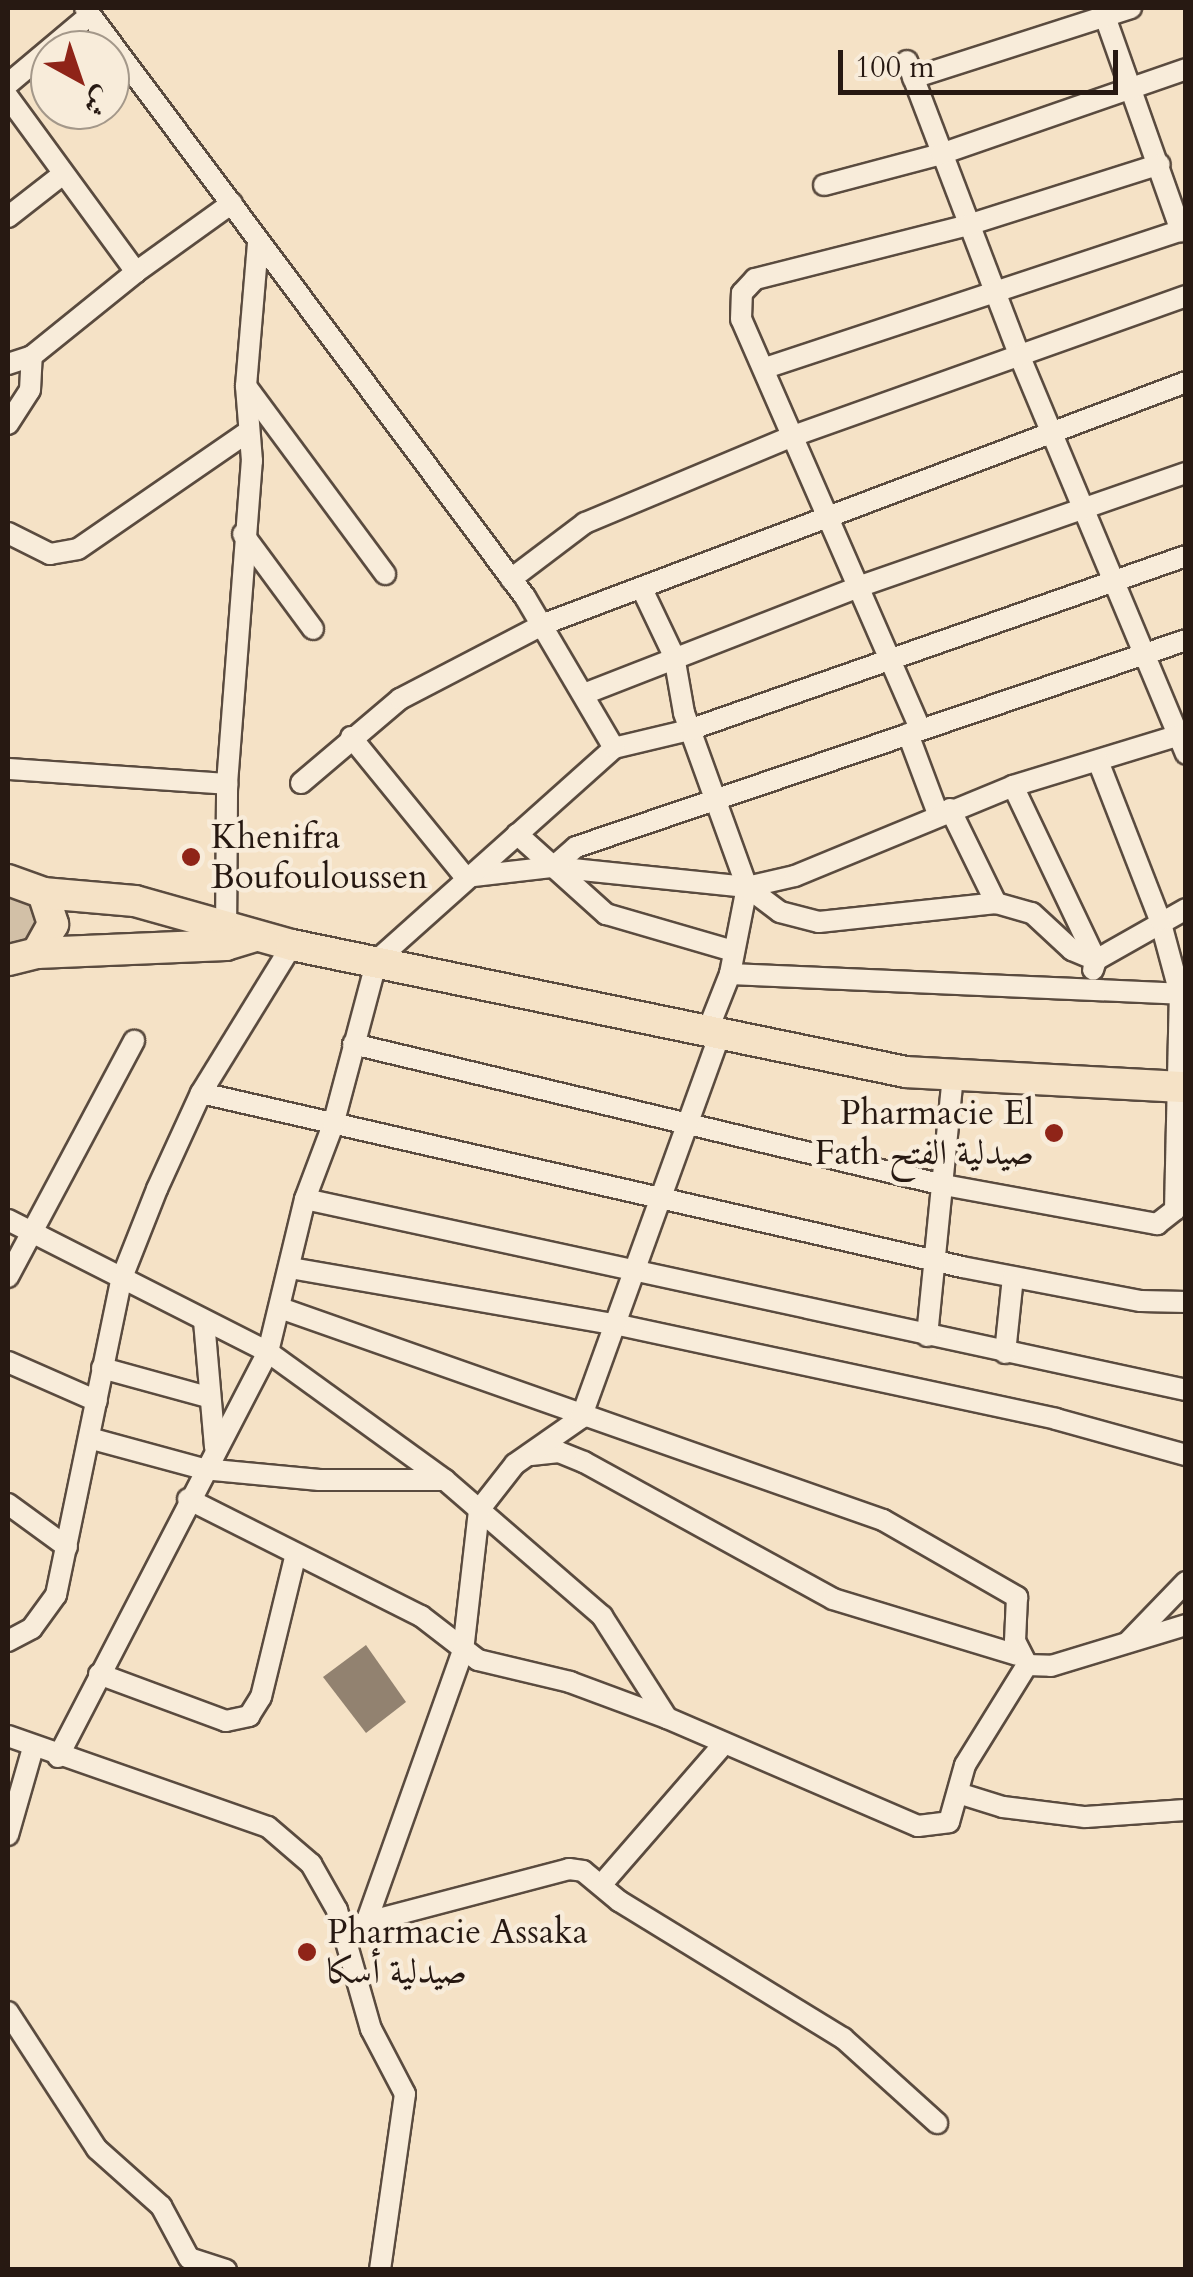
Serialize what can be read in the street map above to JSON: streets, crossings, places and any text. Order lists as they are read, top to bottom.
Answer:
{
  "places": ["Khenifra Boufouloussen", "Pharmacie El Fath صيدلية الفتح", "Pharmacie Assaka صيدلية أسكا"],
  "scale_bar": "100 m",
  "north": "bottom right"
}
